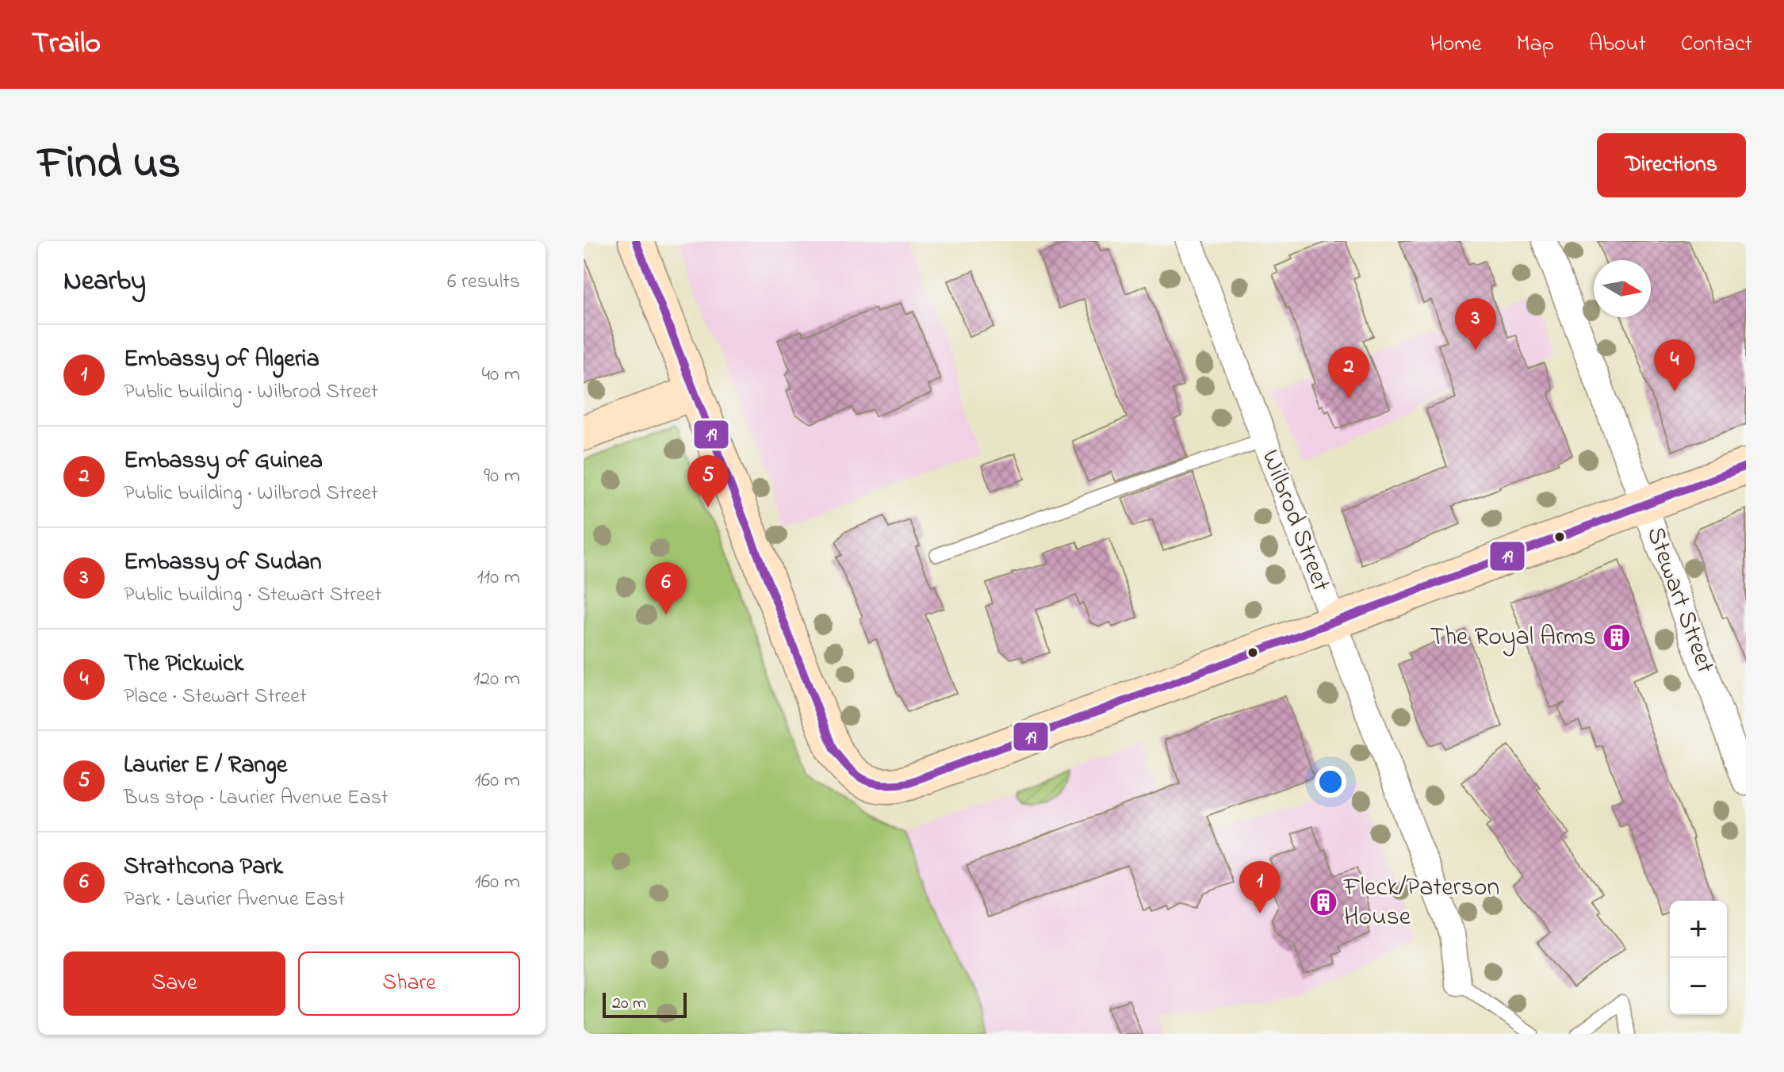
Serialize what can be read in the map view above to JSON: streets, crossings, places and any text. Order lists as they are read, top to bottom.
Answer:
{
  "streets": {
    "street": ["Wilbrod Street", "Stewart Street"]
  },
  "places": {
    "building": ["The Royal Arms", "Fleck/Paterson House"]
  },
  "lines": ["transit line 19"],
  "scale_bar": "20 m",
  "north": "right",
  "page": {
    "header": "Trailo",
    "nav": [
      "Home",
      "Map",
      "About",
      "Contact"
    ],
    "title": "Find us",
    "buttons": [
      "Directions",
      ["Save", "Share"]
    ],
    "heading": ["Nearby", "6 results"],
    "pins": [
      "3",
      "4",
      "2",
      "5",
      "6",
      "1"
    ],
    "list": [
      {
        "mark": "1",
        "name": "Embassy of Algeria",
        "note": "Public building · Wilbrod Street",
        "value": "40 m"
      },
      {
        "mark": "2",
        "name": "Embassy of Guinea",
        "note": "Public building · Wilbrod Street",
        "value": "90 m"
      },
      {
        "mark": "3",
        "name": "Embassy of Sudan",
        "note": "Public building · Stewart Street",
        "value": "110 m"
      },
      {
        "mark": "4",
        "name": "The Pickwick",
        "note": "Place · Stewart Street",
        "value": "120 m"
      },
      {
        "mark": "5",
        "name": "Laurier E / Range",
        "note": "Bus stop · Laurier Avenue East",
        "value": "160 m"
      },
      {
        "mark": "6",
        "name": "Strathcona Park",
        "note": "Park · Laurier Avenue East",
        "value": "160 m"
      }
    ],
    "map_buttons": ["+", "−"],
    "scale": "20 m"
  }
}
